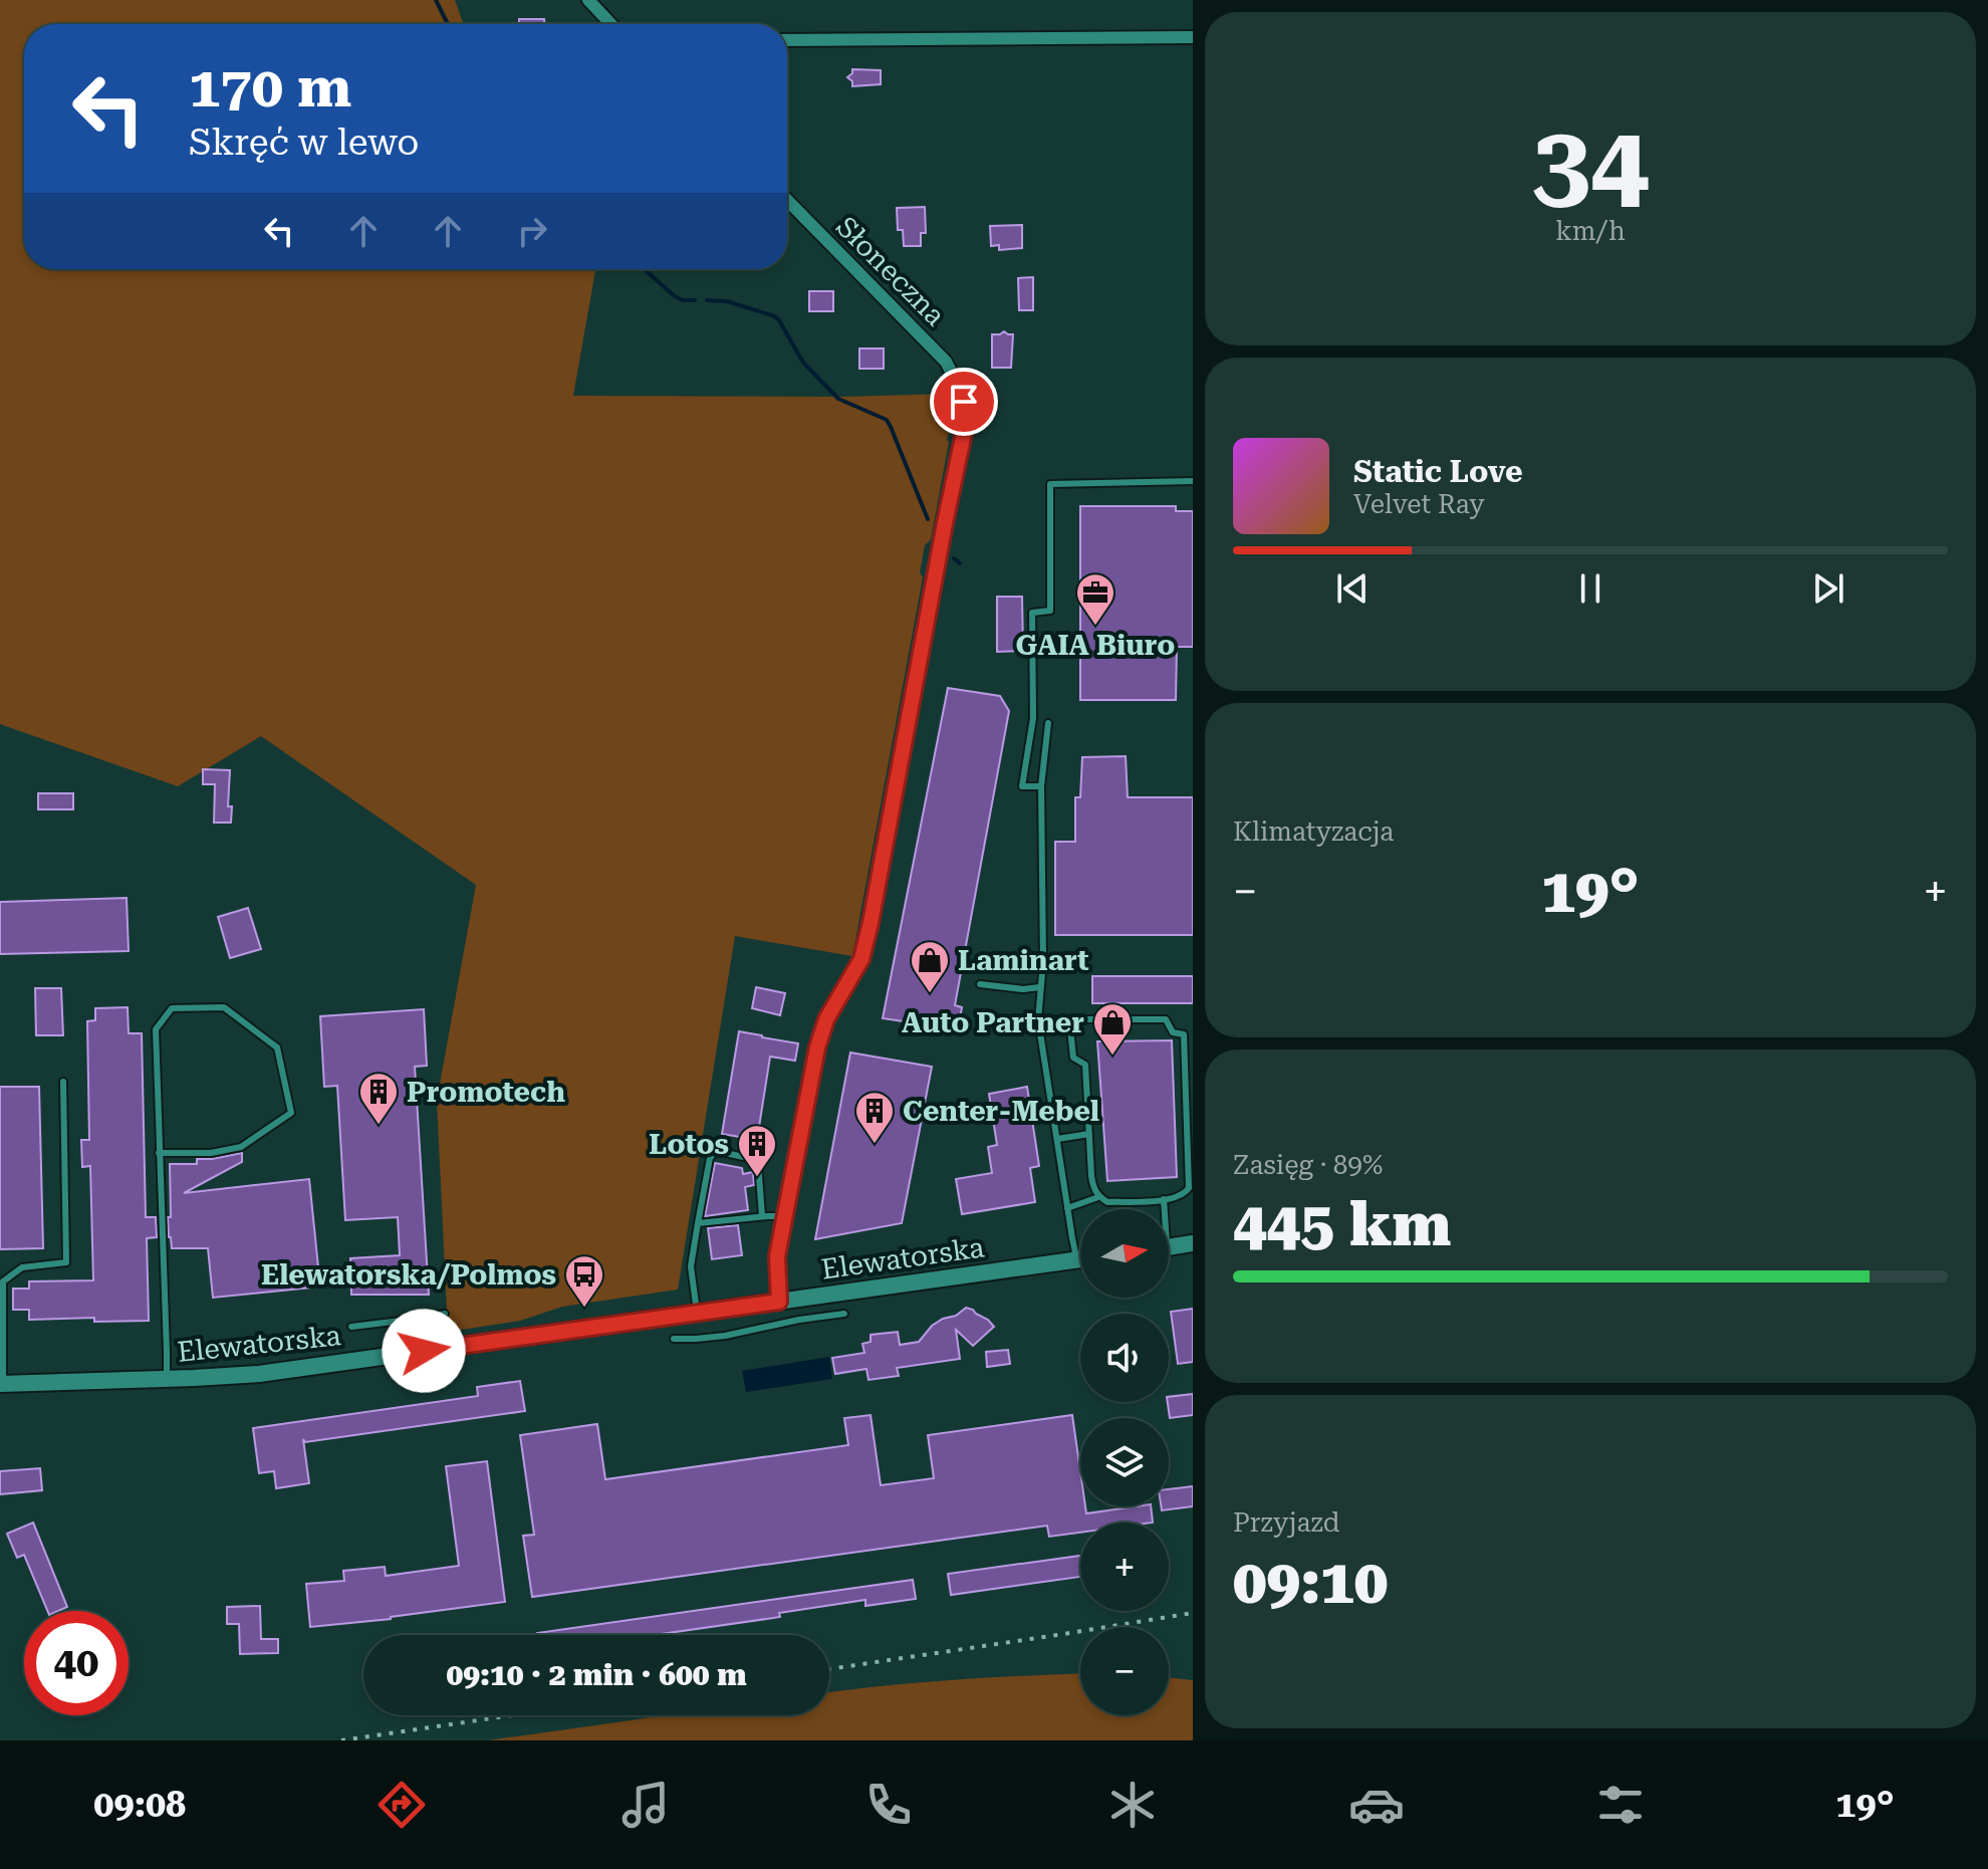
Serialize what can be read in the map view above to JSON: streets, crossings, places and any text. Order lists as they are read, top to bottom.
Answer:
{
  "streets": {
    "street": ["Słoneczna", "Elewatorska"]
  },
  "places": {
    "office": ["GAIA Biuro"],
    "shop": ["Laminart", "Auto Partner"],
    "building": ["Promotech", "Center-Mebel", "Lotos"],
    "bus stop": ["Elewatorska/Polmos"]
  },
  "north": "right",
  "page": {
    "tile": [
      ["34", "km/h"],
      "Klimatyzacja",
      ["Zasięg · 89%", "445 km"],
      ["Przyjazd", "09:10"]
    ],
    "turn": ["170 m", "Skręć w lewo"],
    "song": ["Static Love", "Velvet Ray"],
    "heat": ["−", "19°", "+"],
    "map_buttons": ["+", "−"],
    "limit": "40",
    "trip": "09:10 · 2 min · 600 m",
    "tabs": ["09:08", "19°"]
  }
}
